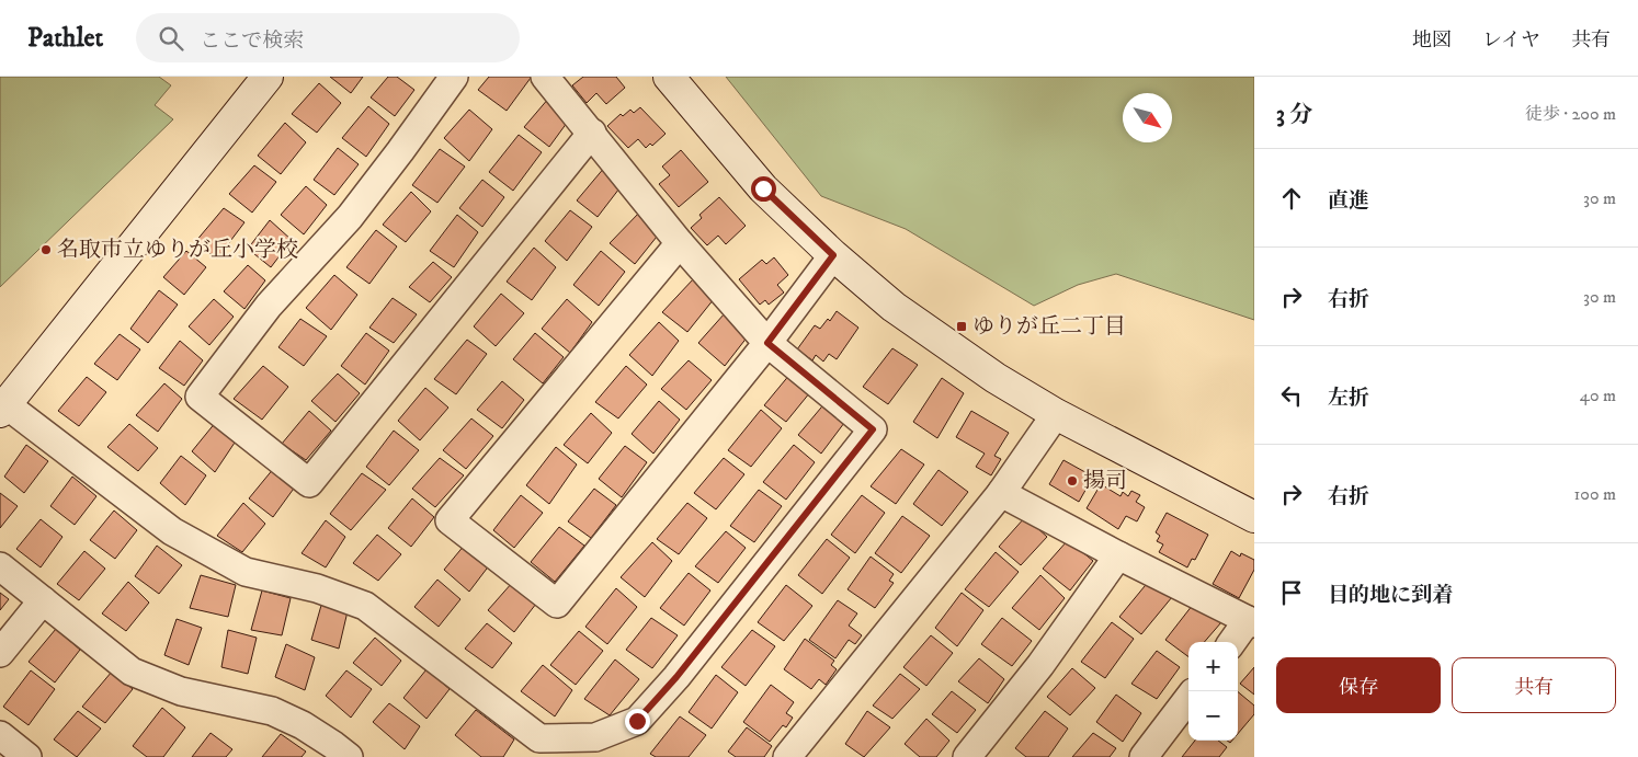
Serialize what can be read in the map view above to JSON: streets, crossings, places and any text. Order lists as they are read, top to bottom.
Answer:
{
  "places": {
    "other": ["名取市立ゆりが丘小学校", "揚司"],
    "transit": ["ゆりが丘二丁目"]
  },
  "north": "bottom right",
  "page": {
    "header": "Pathlet",
    "search": "ここで検索",
    "nav": ["地図", "レイヤ", "共有"],
    "heading": ["3 分", "徒歩 · 200 m"],
    "list": [
      ["直進", "30 m"],
      ["右折", "30 m"],
      ["左折", "40 m"],
      ["右折", "100 m"],
      "目的地に到着"
    ],
    "buttons": ["保存", "共有"],
    "map_buttons": ["+", "−"]
  }
}
